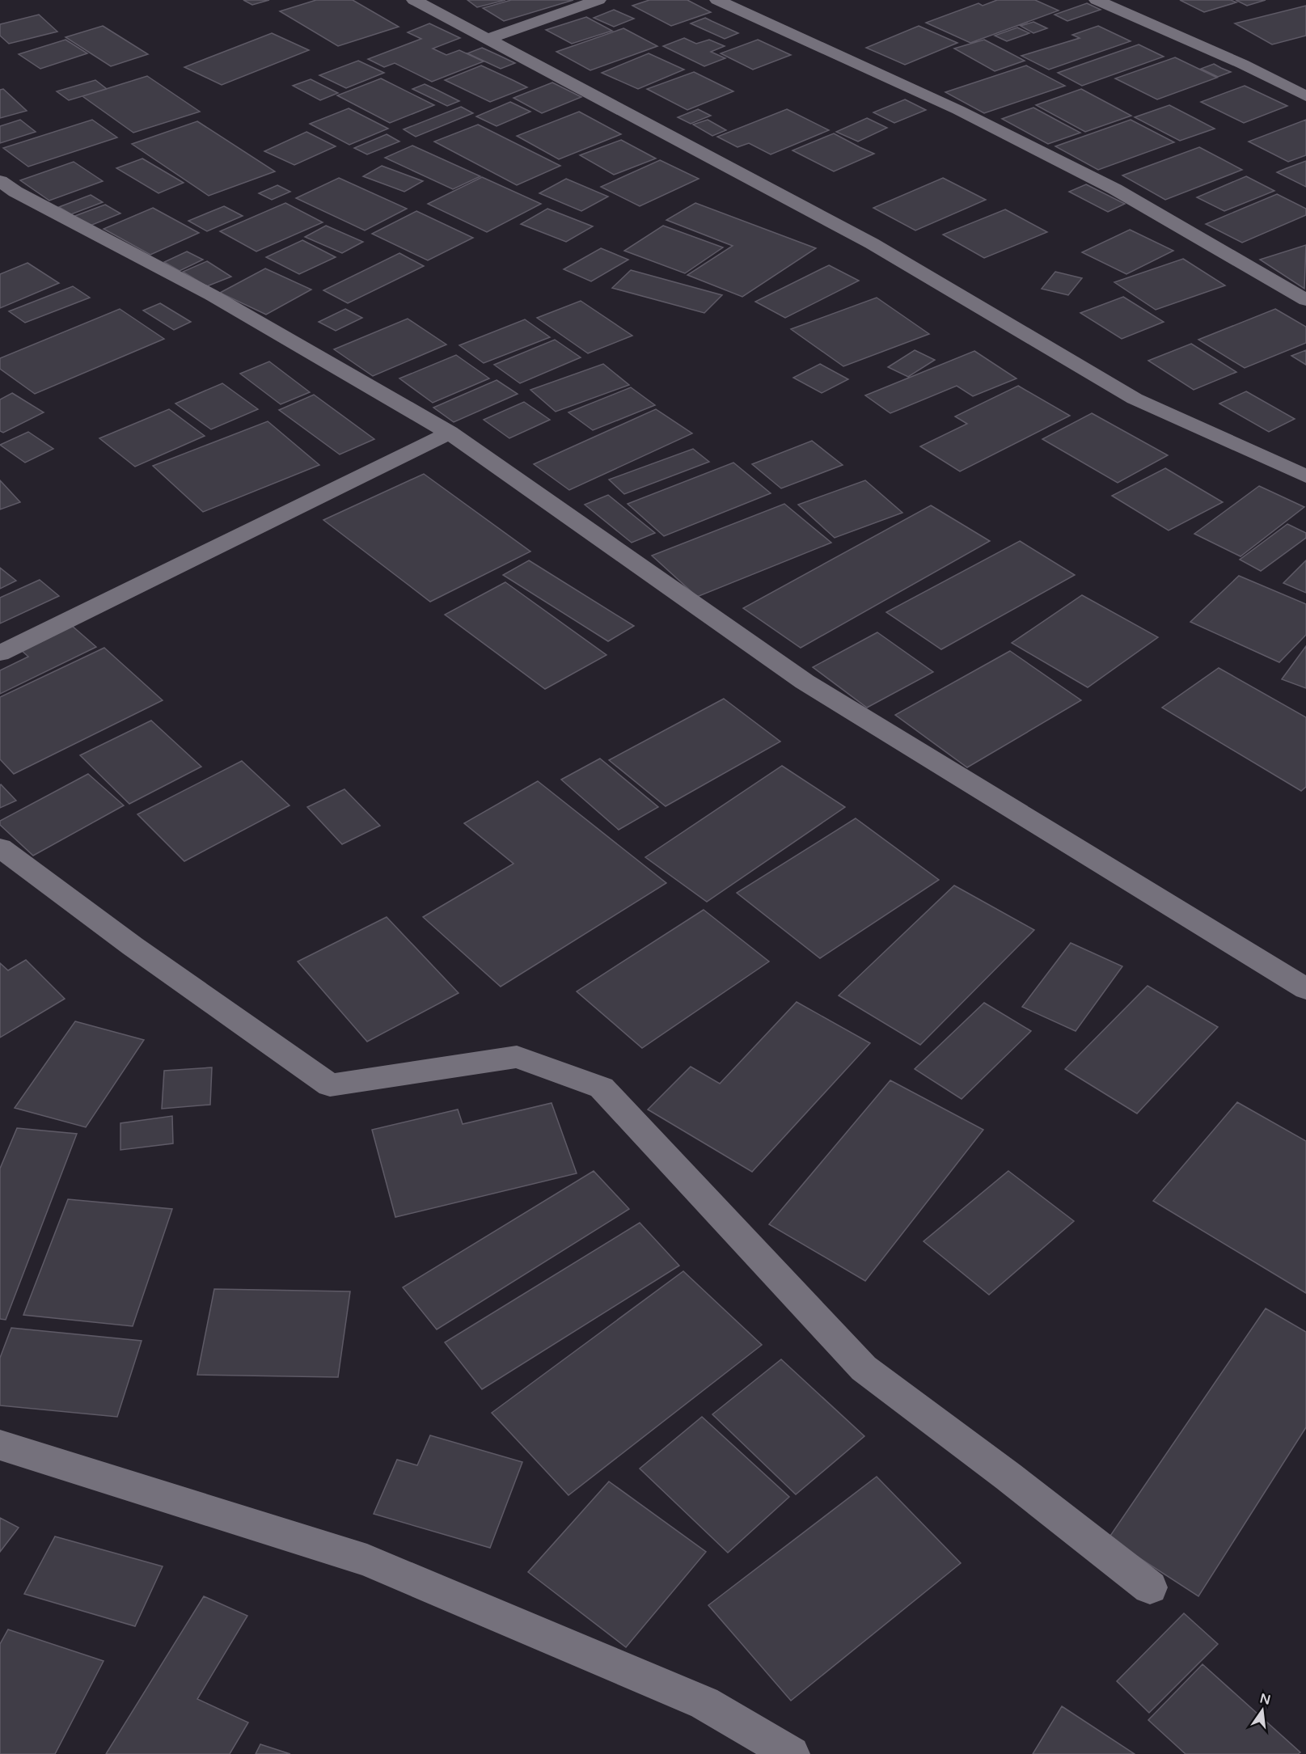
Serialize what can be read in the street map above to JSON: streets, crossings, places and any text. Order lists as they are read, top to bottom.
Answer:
{
  "north": "top"
}
